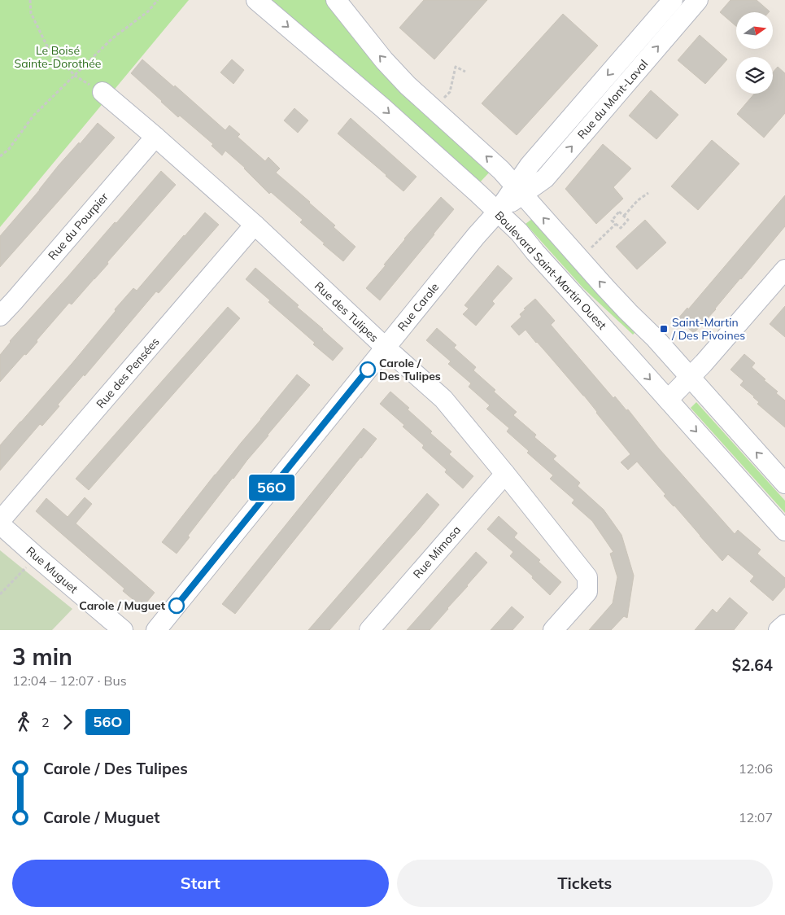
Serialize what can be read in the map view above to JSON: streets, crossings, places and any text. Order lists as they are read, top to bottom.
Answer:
{
  "streets": {
    "street": [
      "Rue du Mont-Laval",
      "Rue du Pourpier",
      "Boulevard Saint-Martin Ouest",
      "Rue Carole",
      "Rue des Tulipes",
      "Rue des Pensées",
      "Rue Mimosa",
      "Rue Muguet"
    ]
  },
  "crossings": [
    ["Rue du Mont-Laval", "Rue Carole"],
    ["Rue du Pourpier", "Rue des Tulipes"],
    ["Boulevard Saint-Martin Ouest", "Rue Carole"],
    ["Rue Carole", "Rue des Tulipes"],
    ["Rue des Tulipes", "Rue des Pensées"],
    ["Rue des Tulipes", "Rue Mimosa"]
  ],
  "parks": ["Le Boisé Sainte-Dorothée"],
  "places": {
    "transit": ["Saint-Martin / Des Pivoines"],
    "other": ["Carole / Des Tulipes", "Carole / Muguet"]
  },
  "lines": ["bus line 56O"],
  "north": "right",
  "page": {
    "on_map": "56O",
    "heading": ["3 min", "12:04 – 12:07 · Bus", "$2.64"],
    "legs": ["2", "56O"],
    "list": [
      {
        "name": "Carole / Des Tulipes",
        "value": "12:06"
      },
      {
        "name": "Carole / Muguet",
        "value": "12:07"
      }
    ],
    "buttons": ["Start", "Tickets"]
  }
}
